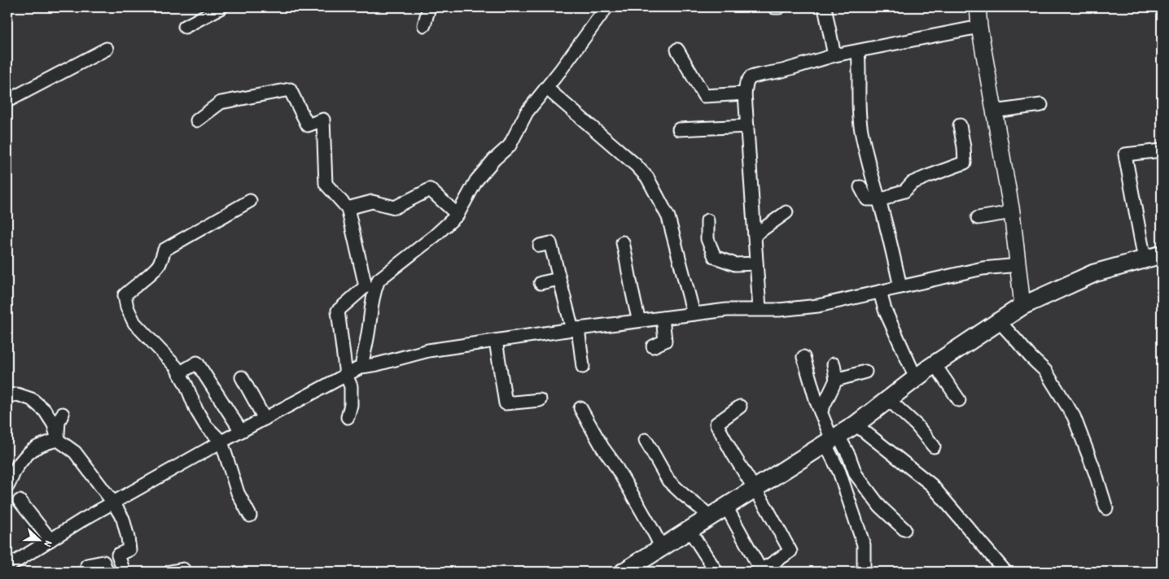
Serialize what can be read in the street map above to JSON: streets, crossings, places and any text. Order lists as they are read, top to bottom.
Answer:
{
  "north": "right"
}
